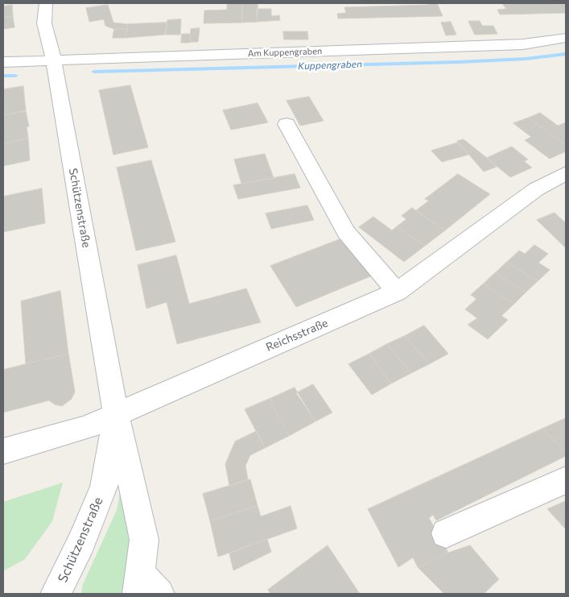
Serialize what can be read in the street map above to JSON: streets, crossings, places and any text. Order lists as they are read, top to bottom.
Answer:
{
  "streets": {
    "street": ["Am Kuppengraben", "Schützenstraße", "Reichsstraße"]
  },
  "crossings": [
    ["Am Kuppengraben", "Schützenstraße"],
    ["Schützenstraße", "Reichsstraße"]
  ],
  "water": ["Kuppengraben"]
}
